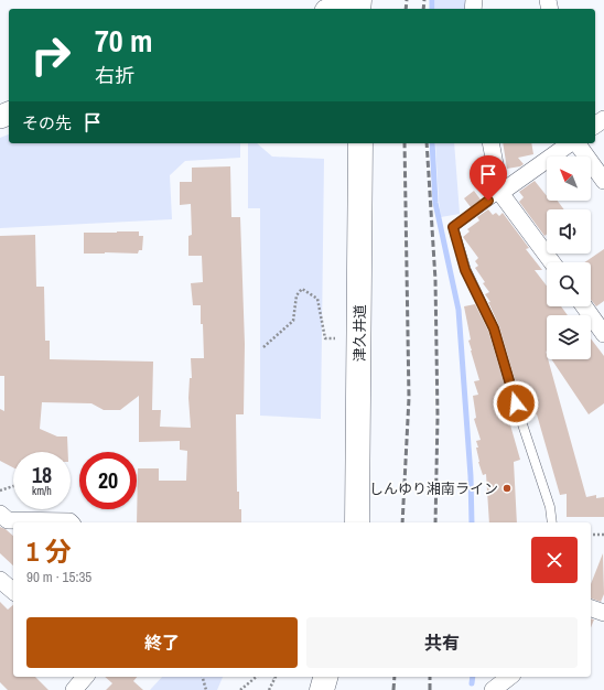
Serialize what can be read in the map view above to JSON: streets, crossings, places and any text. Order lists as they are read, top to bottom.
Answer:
{
  "streets": {
    "main road": ["津久井道"]
  },
  "places": ["しんゆり湘南ライン"],
  "north": "top left",
  "page": {
    "turn": ["70 m", "右折"],
    "then": "その先",
    "speed": "18 km/h",
    "limit": "20",
    "heading": ["1 分", "90 m · 15:35"],
    "buttons": ["終了", "共有"]
  }
}
